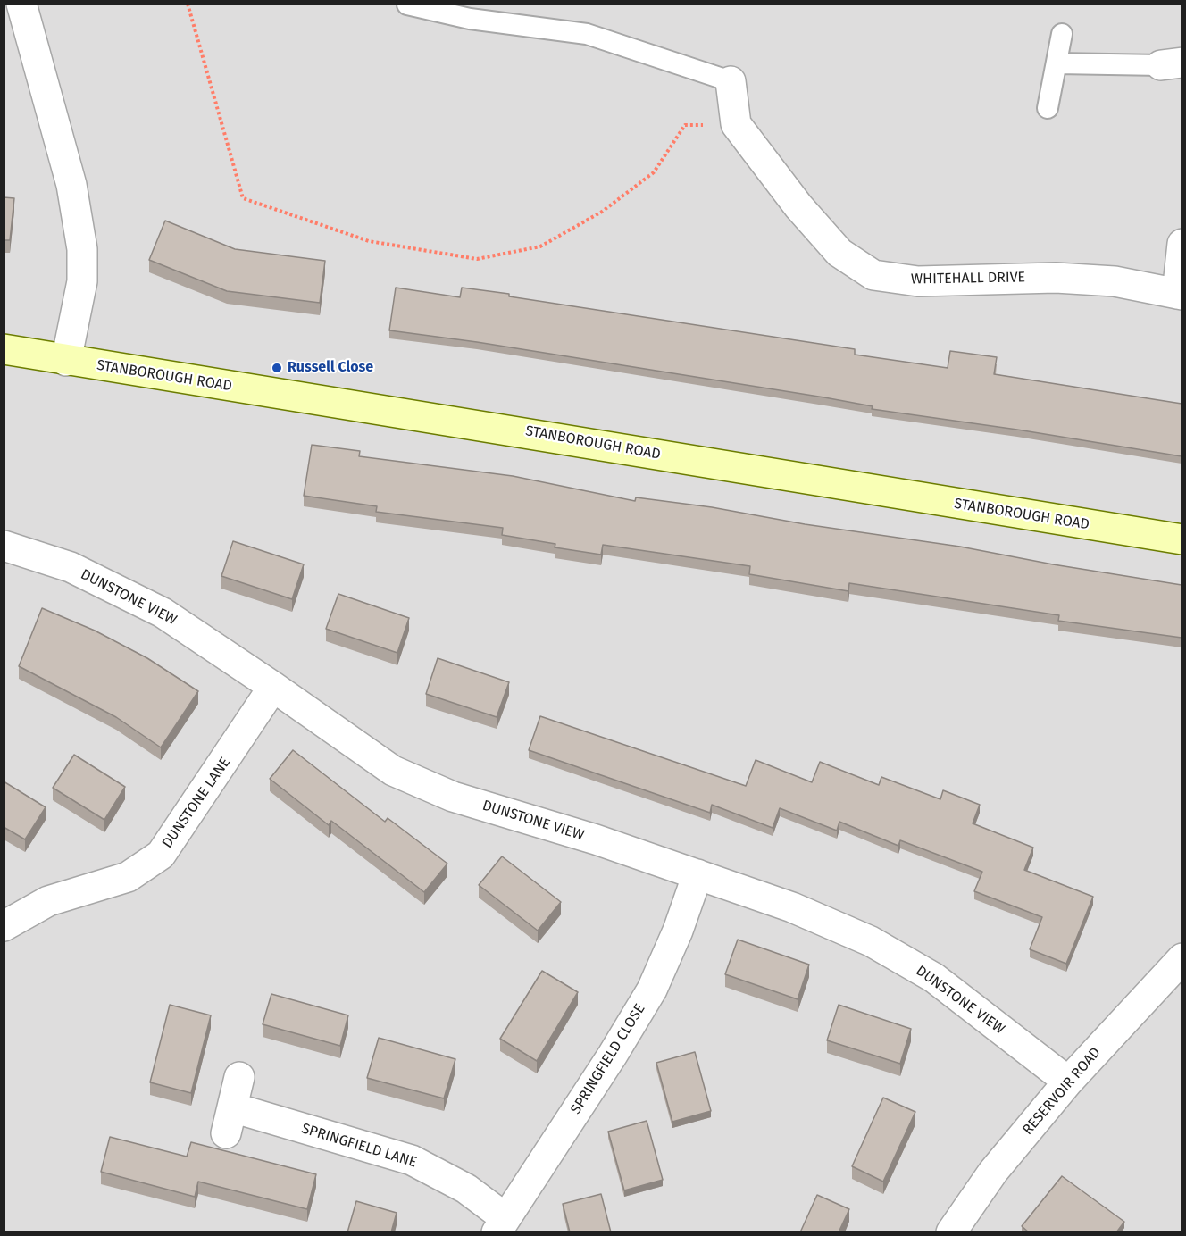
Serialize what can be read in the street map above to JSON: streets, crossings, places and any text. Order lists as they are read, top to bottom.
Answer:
{
  "streets": {
    "street": [
      "WHITEHALL DRIVE",
      "STANBOROUGH ROAD",
      "DUNSTONE VIEW",
      "DUNSTONE LANE",
      "SPRINGFIELD CLOSE",
      "RESERVOIR ROAD",
      "SPRINGFIELD LANE"
    ]
  },
  "crossings": [
    ["DUNSTONE VIEW", "DUNSTONE LANE"],
    ["DUNSTONE VIEW", "SPRINGFIELD CLOSE"],
    ["DUNSTONE VIEW", "RESERVOIR ROAD"],
    ["SPRINGFIELD CLOSE", "SPRINGFIELD LANE"]
  ],
  "places": ["Russell Close"]
}
